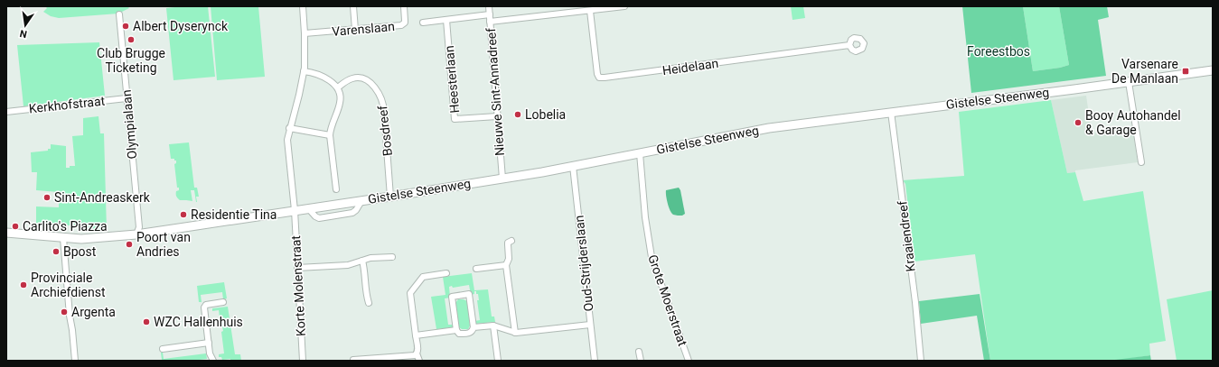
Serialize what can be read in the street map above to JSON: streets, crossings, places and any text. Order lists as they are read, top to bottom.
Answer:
{
  "streets": {
    "main road": ["Gistelse Steenweg"],
    "street": [
      "Varenslaan",
      "Heidelaan",
      "Heesterlaan",
      "Nieuwe Sint-Annadreef",
      "Kerkhofstraat",
      "Olympialaan",
      "Bosdreef",
      "Kraaiendreef",
      "Oud-Strijderslaan",
      "Korte Molenstraat",
      "Grote Moerstraat"
    ]
  },
  "crossings": [
    ["Varenslaan", "Korte Molenstraat"],
    ["Heesterlaan", "Nieuwe Sint-Annadreef"],
    ["Nieuwe Sint-Annadreef", "Gistelse Steenweg"],
    ["Gistelse Steenweg", "Olympialaan"],
    ["Gistelse Steenweg", "Bosdreef"],
    ["Gistelse Steenweg", "Kraaiendreef"],
    ["Gistelse Steenweg", "Oud-Strijderslaan"],
    ["Gistelse Steenweg", "Korte Molenstraat"],
    ["Gistelse Steenweg", "Grote Moerstraat"],
    ["Kerkhofstraat", "Olympialaan"]
  ],
  "parks": ["Foreestbos"],
  "places": {
    "other": [
      "Albert Dyserynck",
      "Club Brugge Ticketing",
      "Lobelia",
      "Booy Autohandel & Garage",
      "Sint-Andreaskerk",
      "Residentie Tina",
      "Carlito's Piazza",
      "Poort van Andries",
      "Bpost",
      "Provinciale Archiefdienst",
      "Argenta",
      "WZC Hallenhuis"
    ],
    "transit": ["Varsenare De Manlaan"]
  },
  "north": "bottom"
}
